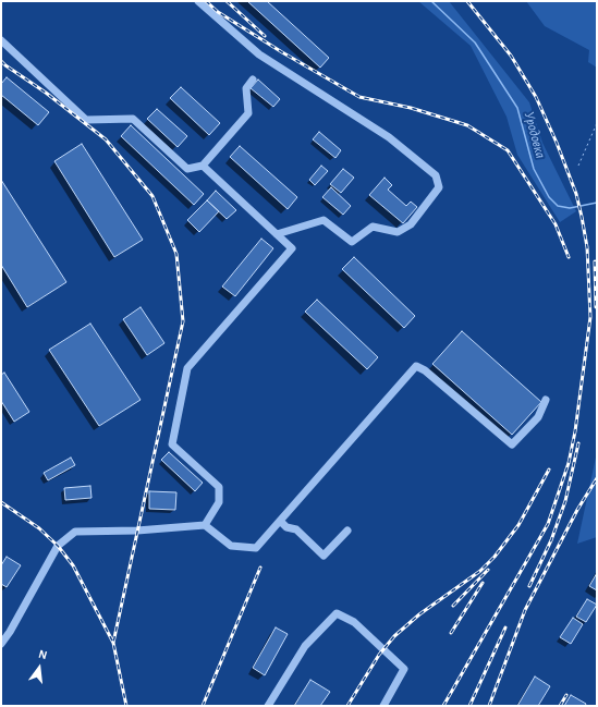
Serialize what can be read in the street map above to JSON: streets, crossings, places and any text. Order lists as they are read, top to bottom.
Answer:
{
  "water": ["Уродовка"],
  "north": "top"
}
